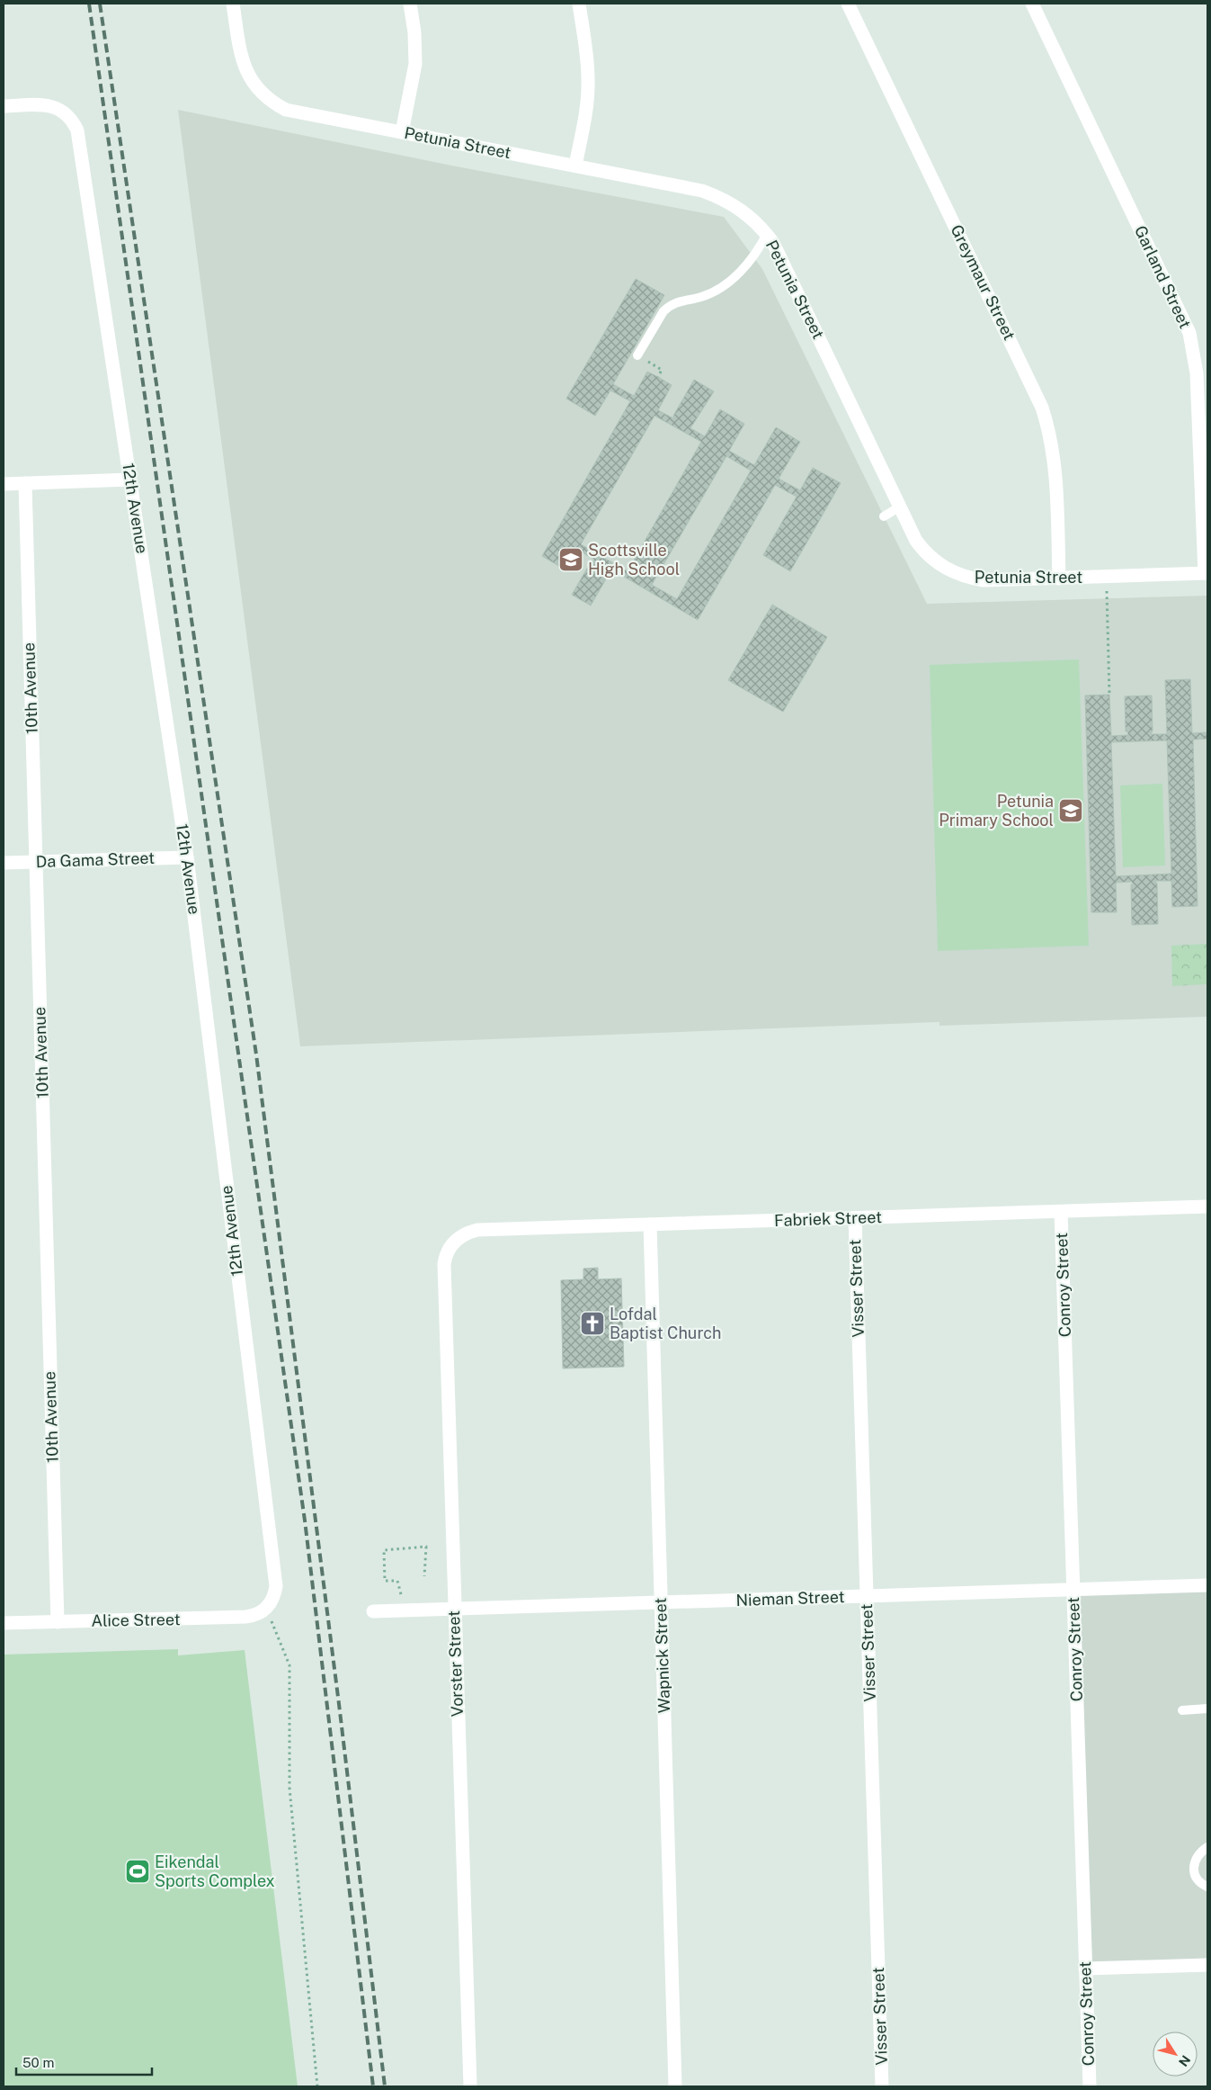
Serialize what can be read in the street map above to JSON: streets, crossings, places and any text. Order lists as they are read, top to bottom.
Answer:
{
  "streets": {
    "street": [
      "Petunia Street",
      "Garland Street",
      "Greymaur Street",
      "12th Avenue",
      "10th Avenue",
      "Da Gama Street",
      "Fabriek Street",
      "Conroy Street",
      "Visser Street",
      "Nieman Street",
      "Alice Street",
      "Wapnick Street",
      "Vorster Street"
    ]
  },
  "crossings": [
    ["Petunia Street", "Garland Street"],
    ["Petunia Street", "Greymaur Street"],
    ["12th Avenue", "Da Gama Street"],
    ["12th Avenue", "Alice Street"],
    ["10th Avenue", "Da Gama Street"],
    ["10th Avenue", "Alice Street"],
    ["Fabriek Street", "Conroy Street"],
    ["Fabriek Street", "Visser Street"],
    ["Fabriek Street", "Wapnick Street"],
    ["Fabriek Street", "Vorster Street"],
    ["Conroy Street", "Nieman Street"],
    ["Visser Street", "Nieman Street"],
    ["Nieman Street", "Wapnick Street"],
    ["Nieman Street", "Vorster Street"]
  ],
  "places": {
    "school or university": ["Scottsville High School", "Petunia Primary School"],
    "church": ["Lofdal Baptist Church"],
    "sports": ["Eikendal Sports Complex"]
  },
  "scale_bar": "50 m",
  "north": "bottom right"
}
